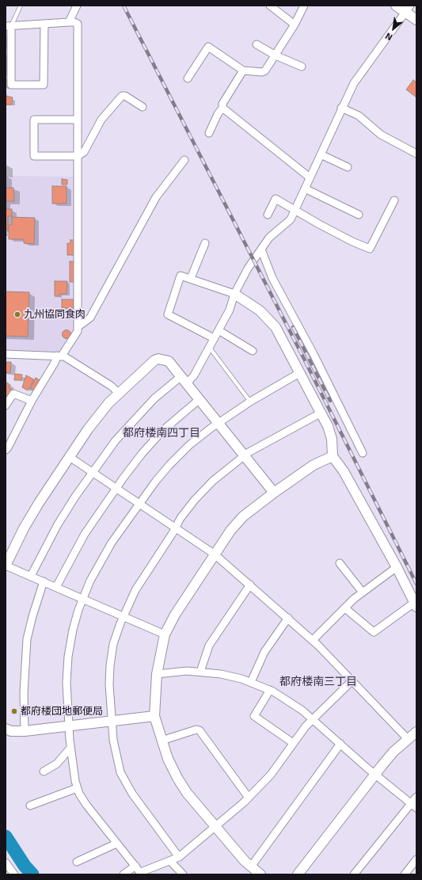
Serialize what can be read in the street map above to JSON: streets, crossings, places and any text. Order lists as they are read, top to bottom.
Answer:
{
  "districts": ["都府楼南四丁目", "都府楼南三丁目"],
  "places": ["九州協同食肉", "都府楼団地郵便局"],
  "north": "bottom left"
}
